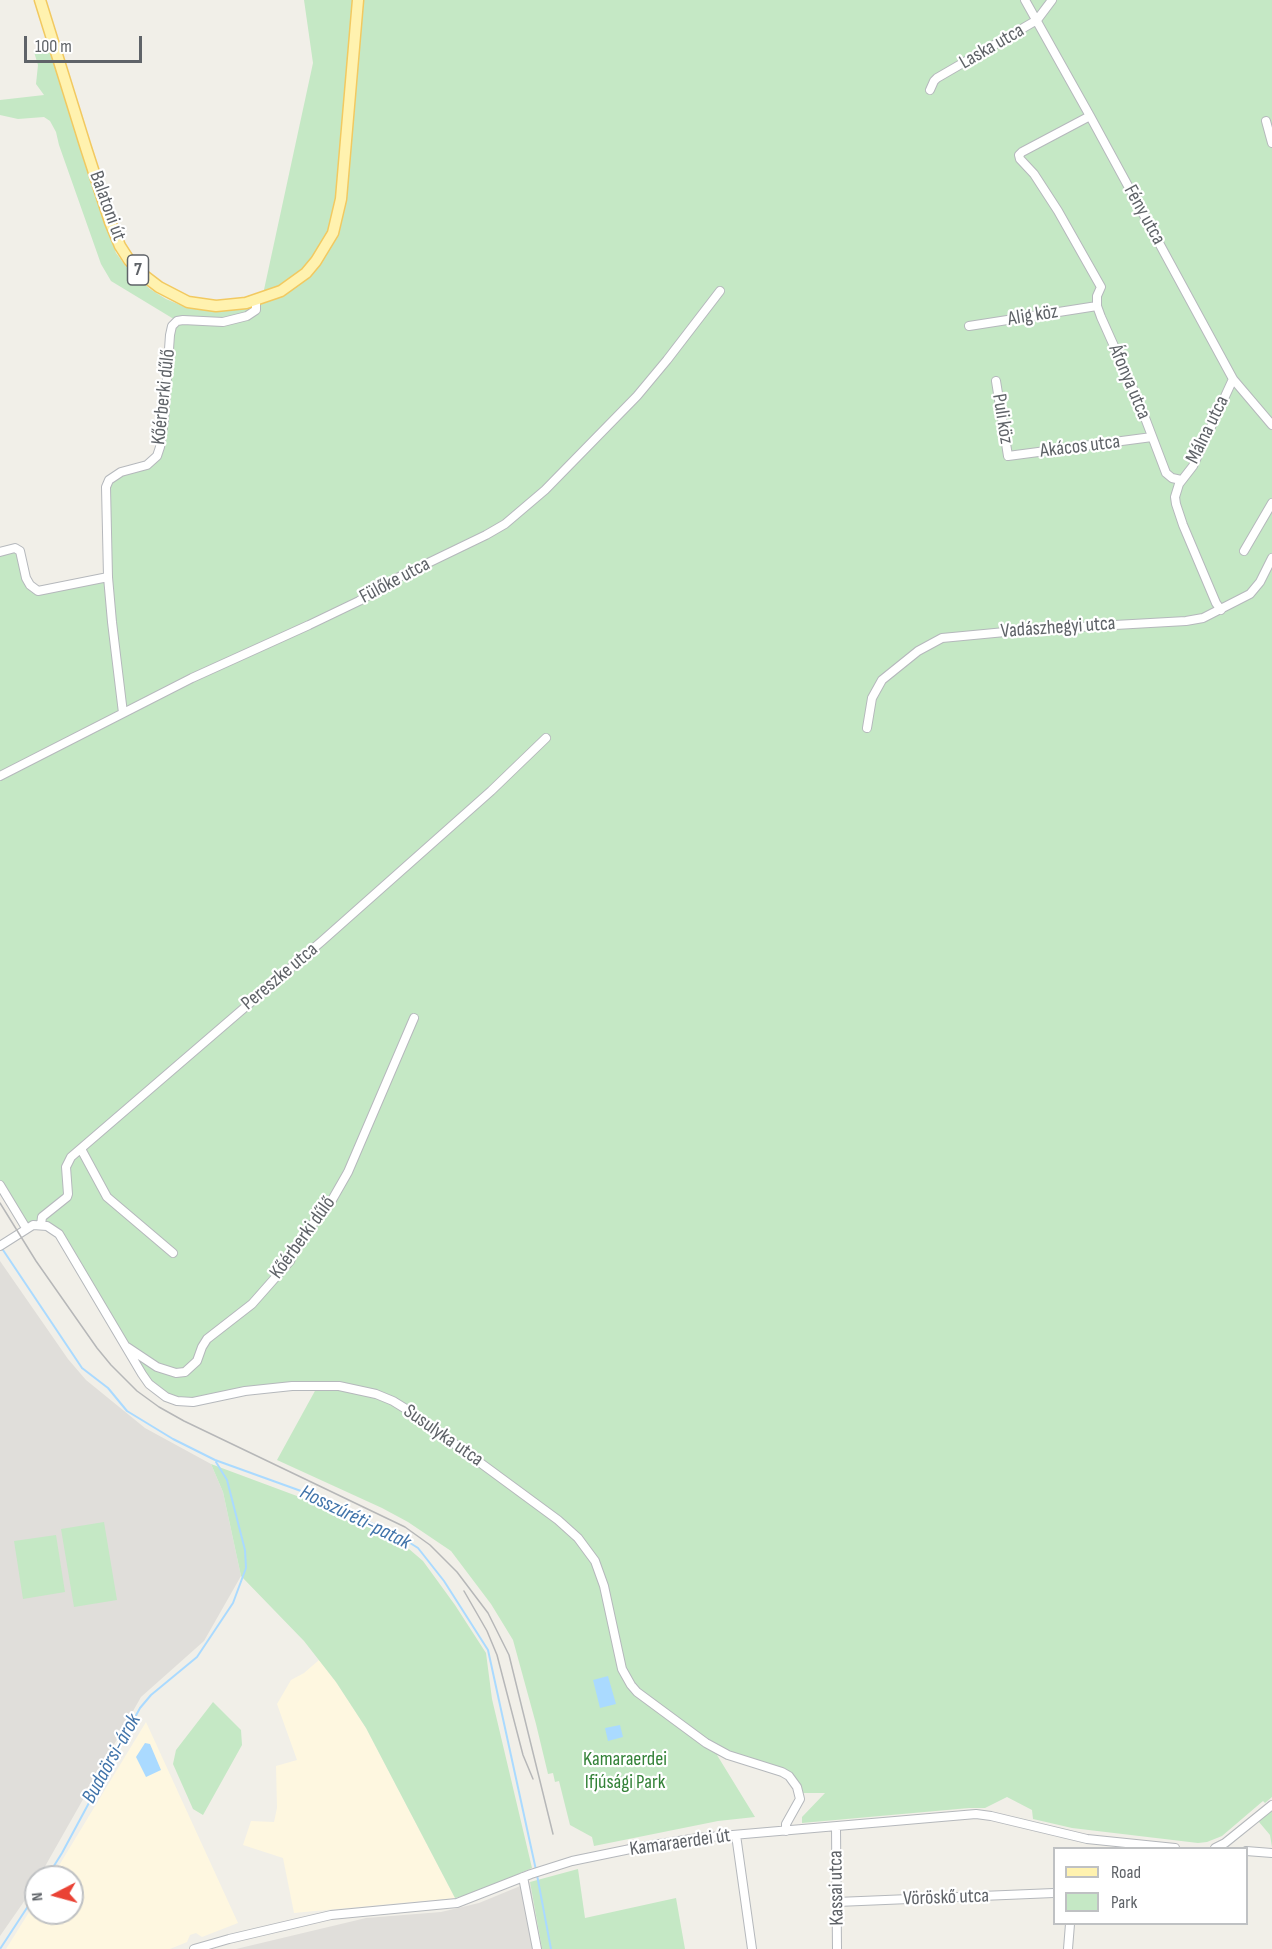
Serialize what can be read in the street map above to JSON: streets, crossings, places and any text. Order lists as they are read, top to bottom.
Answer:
{
  "streets": {
    "main road": ["Balatoni út", "7"],
    "street": [
      "Laska utca",
      "Fény utca",
      "Alig köz",
      "Áfonya utca",
      "Kőérberki dűlő",
      "Puli köz",
      "Málna utca",
      "Akácos utca",
      "Fülőke utca",
      "Vadászhegyi utca",
      "Pereszke utca",
      "Susulyka utca",
      "Kamaraerdei út",
      "Kassai utca",
      "Vöröskő utca"
    ]
  },
  "crossings": [
    ["Laska utca", "Fény utca"],
    ["Balatoni út", "Kőérberki dűlő"],
    ["Fény utca", "Áfonya utca"],
    ["Fény utca", "Málna utca"],
    ["Alig köz", "Áfonya utca"],
    ["Áfonya utca", "Málna utca"],
    ["Áfonya utca", "Akácos utca"],
    ["Kőérberki dűlő", "Fülőke utca"],
    ["Kőérberki dűlő", "Susulyka utca"],
    ["Puli köz", "Akácos utca"],
    ["Pereszke utca", "Susulyka utca"],
    ["Susulyka utca", "Kamaraerdei út"],
    ["Kamaraerdei út", "Kassai utca"],
    ["Kassai utca", "Vöröskő utca"]
  ],
  "water": ["Hosszúréti-patak", "Budaörsi-árok"],
  "parks": ["Kamaraerdei Ifjúsági Park"],
  "legend": ["Road", "Park"],
  "scale_bar": "100 m",
  "north": "left"
}
